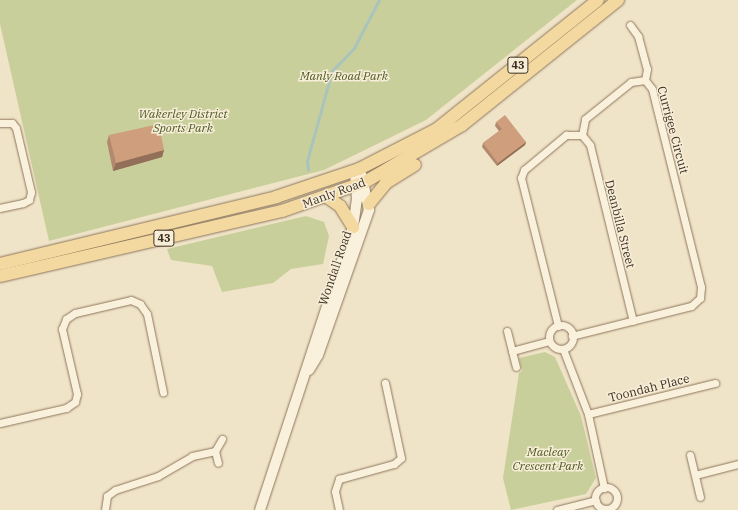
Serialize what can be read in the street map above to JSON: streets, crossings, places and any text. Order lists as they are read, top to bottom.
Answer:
{
  "streets": {
    "main road": ["43", "Manly Road", "Wondall Road"],
    "street": ["Currigee Circuit", "Deanbilla Street", "Toondah Place"]
  },
  "crossings": [
    ["Currigee Circuit", "Deanbilla Street"],
    ["Manly Road", "Wondall Road"]
  ],
  "parks": ["Manly Road Park", "Wakerley District Sports Park", "Macleay Crescent Park"]
}
